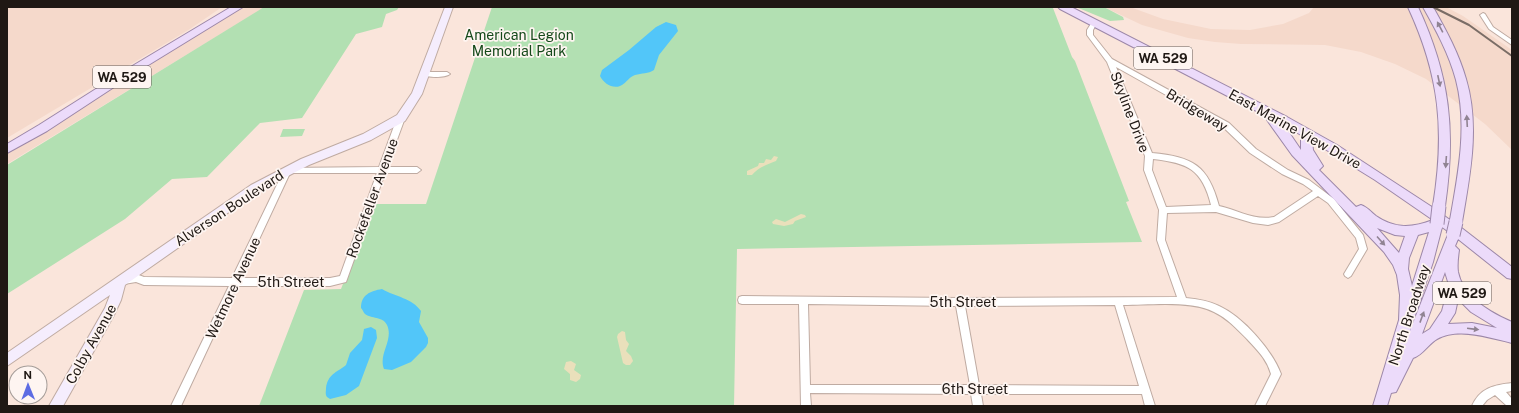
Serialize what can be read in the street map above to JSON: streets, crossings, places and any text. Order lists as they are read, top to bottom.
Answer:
{
  "streets": {
    "main road": [
      "WA 529",
      "East Marine View Drive",
      "Alverson Boulevard",
      "North Broadway",
      "Colby Avenue"
    ],
    "street": [
      "Bridgeway",
      "Skyline Drive",
      "Rockefeller Avenue",
      "5th Street",
      "Wetmore Avenue",
      "6th Street"
    ]
  },
  "crossings": [
    ["WA 529", "North Broadway"],
    ["Bridgeway", "Skyline Drive"],
    ["Bridgeway", "East Marine View Drive"],
    ["Skyline Drive", "5th Street"],
    ["Rockefeller Avenue", "Alverson Boulevard"],
    ["Rockefeller Avenue", "5th Street"],
    ["Alverson Boulevard", "5th Street"],
    ["Alverson Boulevard", "Wetmore Avenue"],
    ["Alverson Boulevard", "Colby Avenue"],
    ["5th Street", "Wetmore Avenue"],
    ["5th Street", "Colby Avenue"]
  ],
  "parks": ["American Legion Memorial Park"],
  "north": "top"
}
